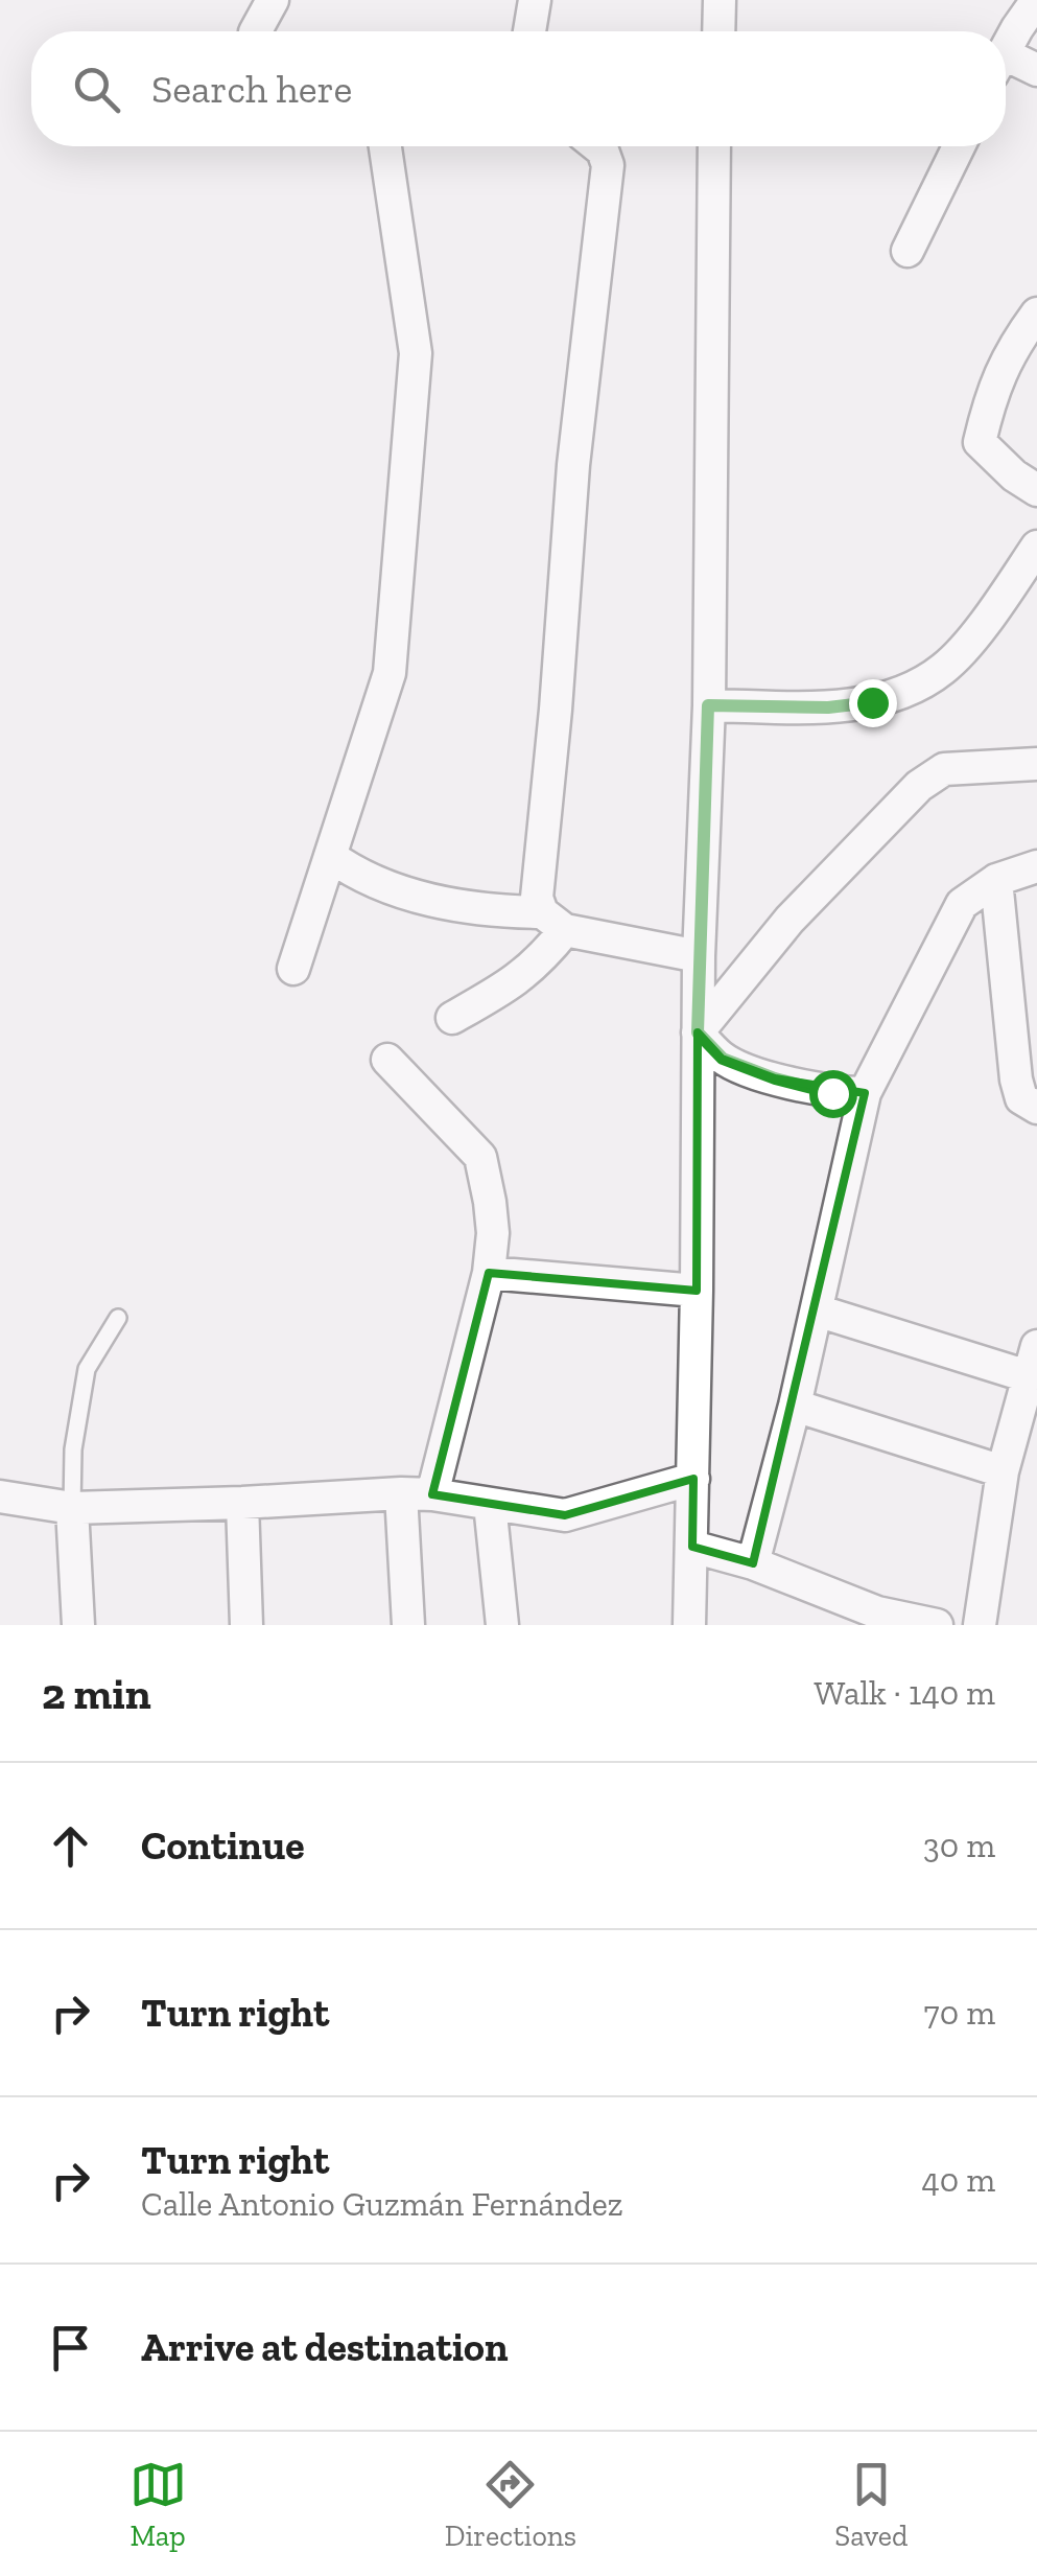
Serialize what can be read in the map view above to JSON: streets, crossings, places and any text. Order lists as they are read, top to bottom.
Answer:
{
  "page": {
    "search": "Search here",
    "heading": ["2 min", "Walk · 140 m"],
    "list": [
      ["Continue", "30 m"],
      ["Turn right", "70 m"],
      ["Turn right", "Calle Antonio Guzmán Fernández", "40 m"],
      "Arrive at destination"
    ],
    "nav": ["Map", "Directions", "Saved"]
  }
}
